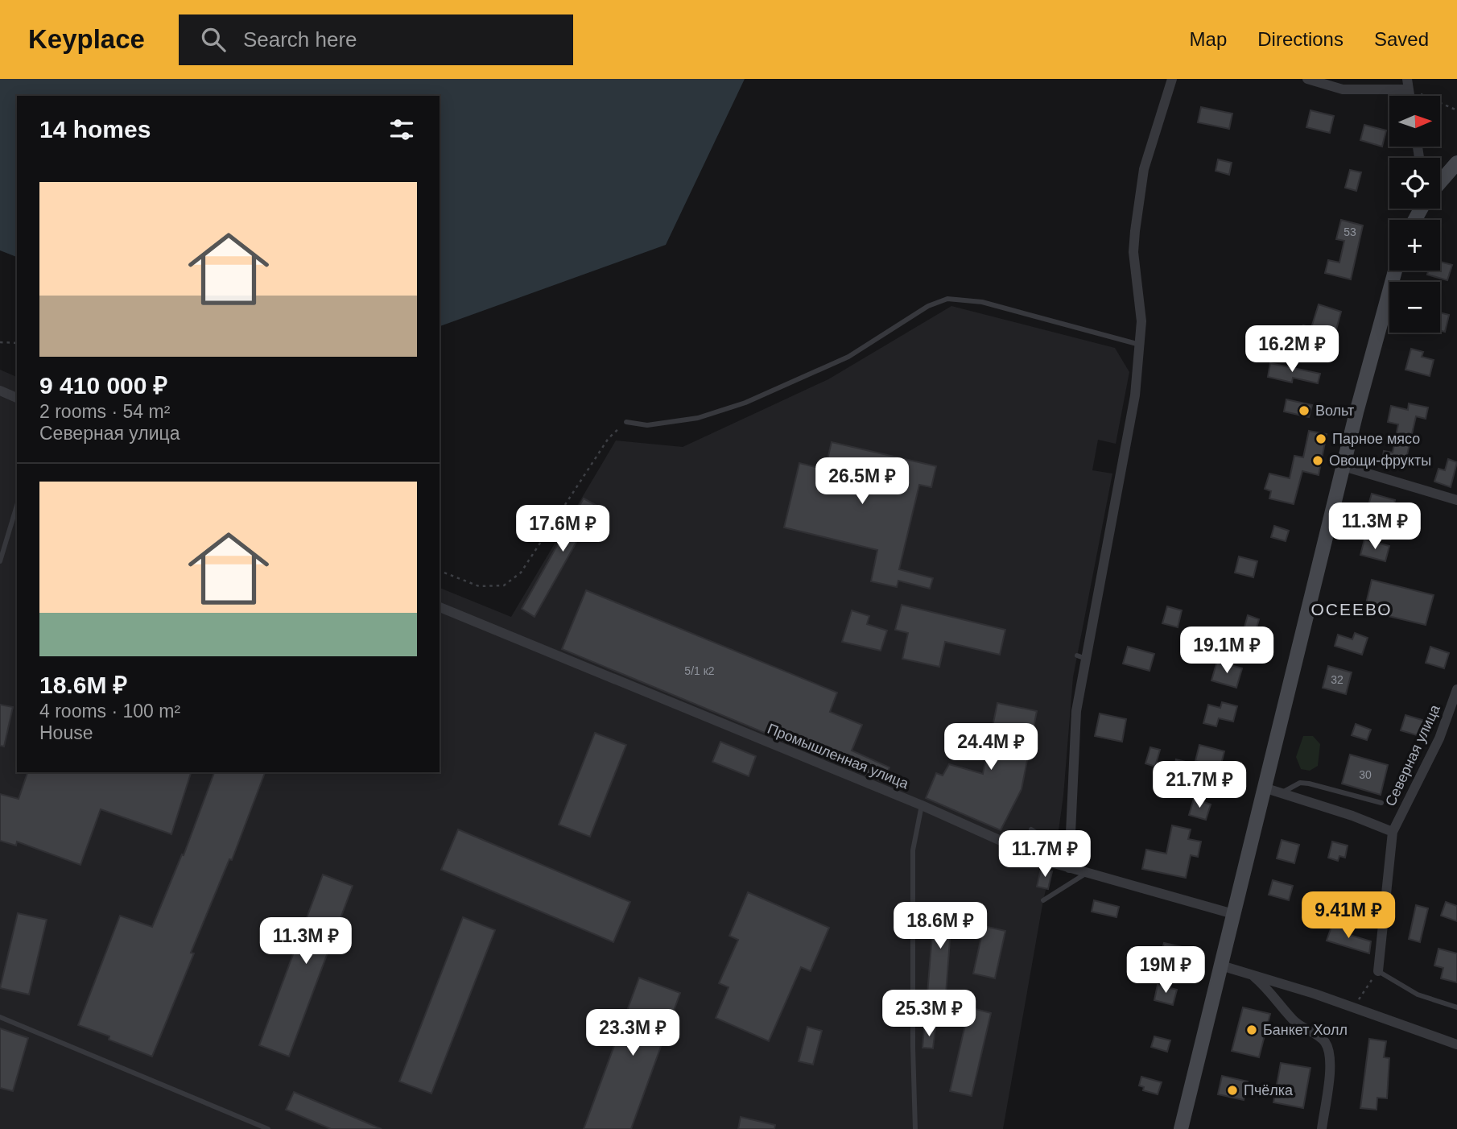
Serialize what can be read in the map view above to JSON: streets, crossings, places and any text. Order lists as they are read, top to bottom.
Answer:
{
  "streets": {
    "street": ["Северная улица", "Промышленная улица"]
  },
  "districts": ["ОСЕЕВО"],
  "places": [
    "Вольт",
    "Парное мясо",
    "Овощи-фрукты",
    "Банкет Холл",
    "Пчёлка"
  ],
  "house_numbers": [
    "53",
    "5/1 к2",
    "32",
    "30"
  ],
  "north": "right",
  "page": {
    "header": "Keyplace",
    "search": "Search here",
    "nav": ["Map", "Directions", "Saved"],
    "map_buttons": ["+", "−"],
    "heading": "14 homes",
    "list": [
      {
        "name": "9 410 000 ₽",
        "note": "2 rooms · 54 m² · Северная улица"
      },
      {
        "name": "18.6M ₽",
        "note": "4 rooms · 100 m² · House"
      }
    ],
    "price": [
      "16.2M ₽",
      "26.5M ₽",
      "11.3M ₽",
      "17.6M ₽",
      "19.1M ₽",
      "24.4M ₽",
      "21.7M ₽",
      "11.7M ₽",
      "9.41M ₽",
      "18.6M ₽",
      "11.3M ₽",
      "19M ₽",
      "25.3M ₽",
      "23.3M ₽"
    ]
  }
}
